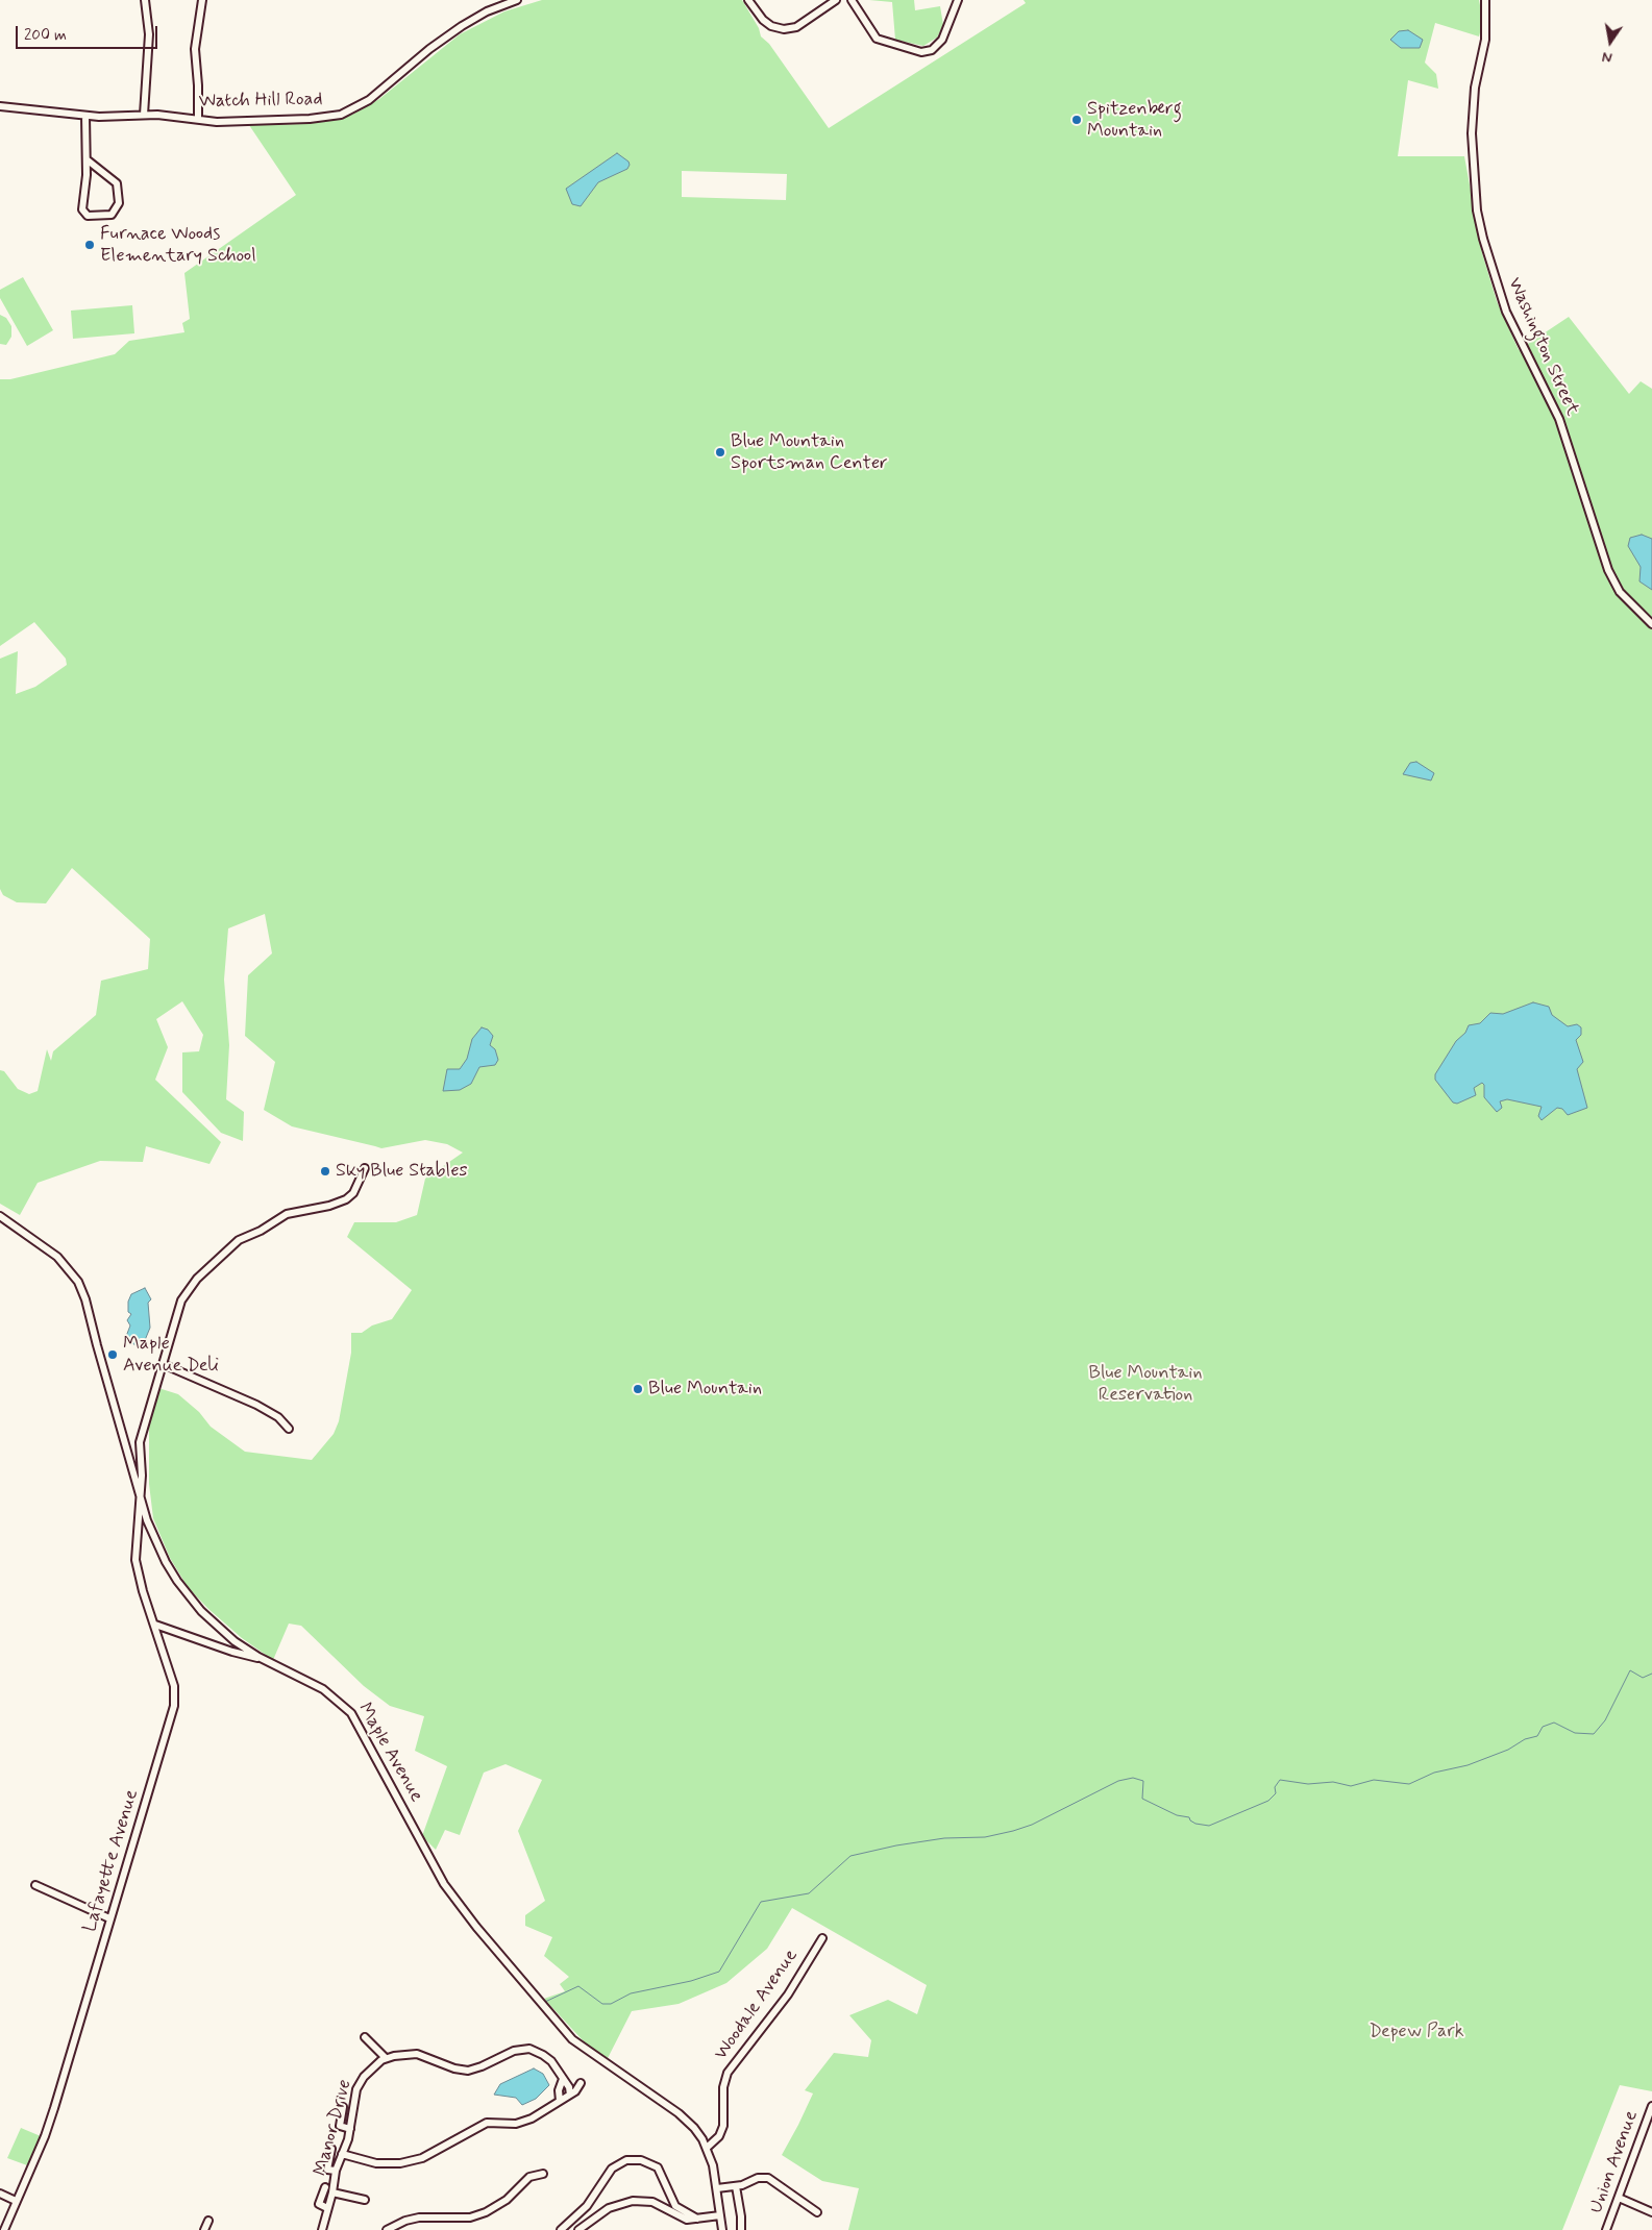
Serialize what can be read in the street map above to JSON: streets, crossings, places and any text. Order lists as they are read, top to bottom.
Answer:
{
  "streets": {
    "street": [
      "Watch Hill Road",
      "Washington Street",
      "Maple Avenue",
      "Lafayette Avenue",
      "Woodale Avenue",
      "Manor Drive",
      "Union Avenue"
    ]
  },
  "crossings": [
    ["Maple Avenue", "Lafayette Avenue"],
    ["Maple Avenue", "Woodale Avenue"]
  ],
  "parks": ["Blue Mountain Reservation", "Depew Park"],
  "places": [
    "Spitzenberg Mountain",
    "Furnace Woods Elementary School",
    "Blue Mountain Sportsman Center",
    "Sky Blue Stables",
    "Maple Avenue Deli",
    "Blue Mountain"
  ],
  "scale_bar": "200 m",
  "north": "bottom"
}
